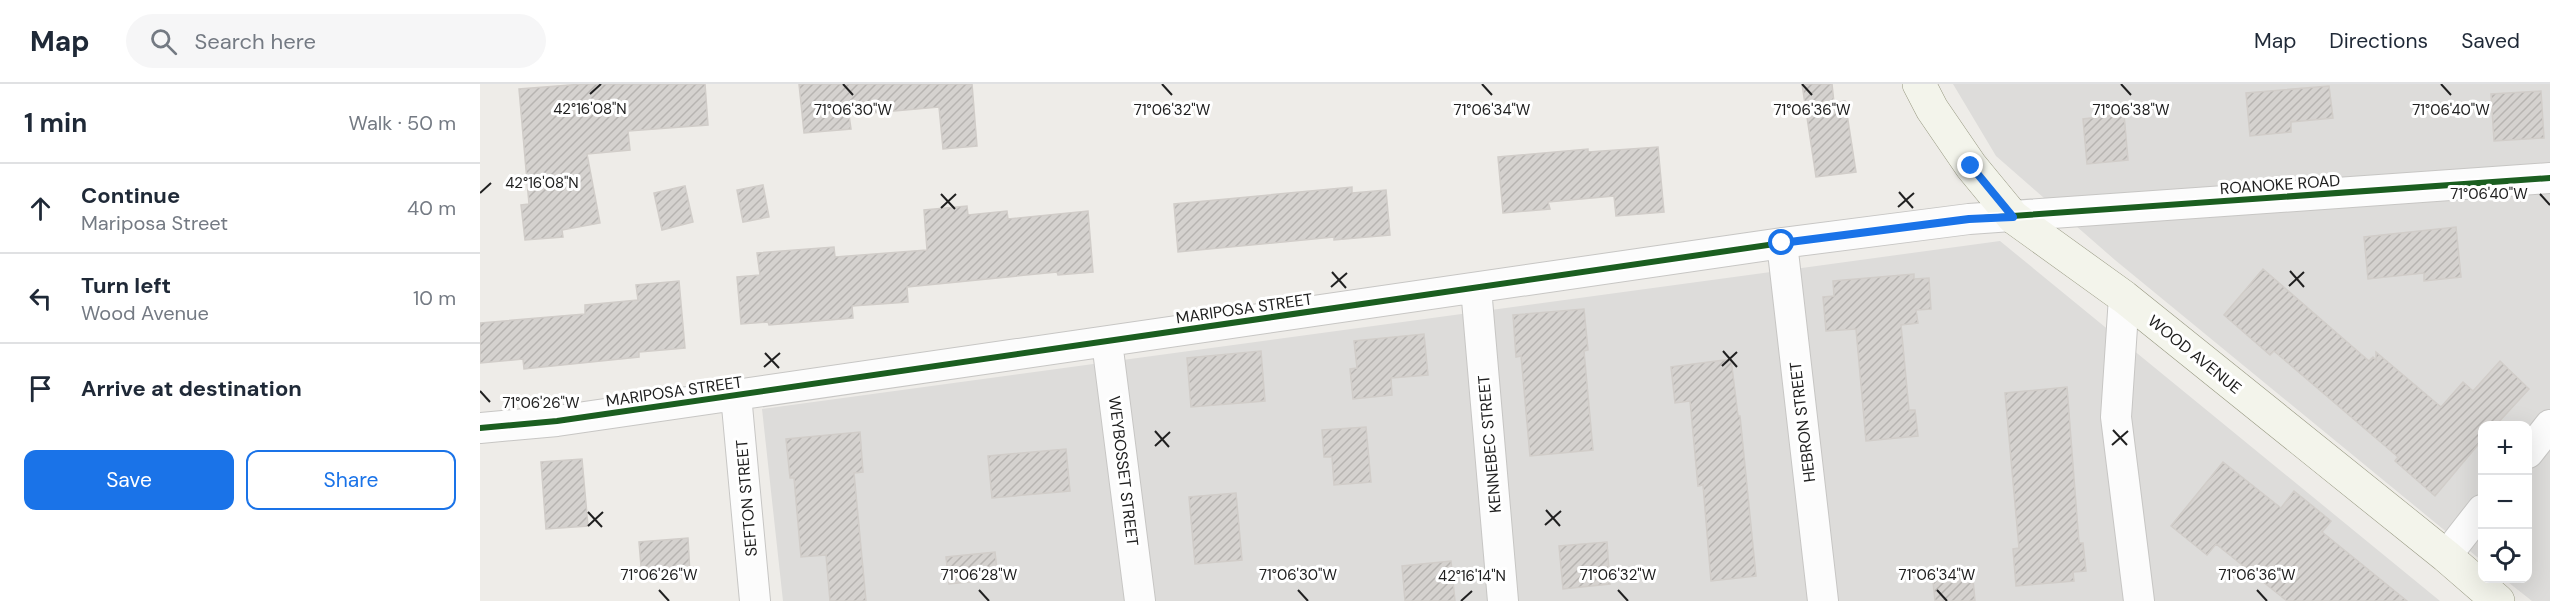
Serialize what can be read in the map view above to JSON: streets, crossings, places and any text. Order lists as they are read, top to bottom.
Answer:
{
  "streets": {
    "main road": ["WOOD AVENUE"],
    "street": [
      "ROANOKE ROAD",
      "MARIPOSA STREET",
      "HEBRON STREET",
      "KENNEBEC STREET",
      "WEYBOSSET STREET",
      "SEFTON STREET"
    ]
  },
  "crossings": [
    ["ROANOKE ROAD", "MARIPOSA STREET"],
    ["ROANOKE ROAD", "WOOD AVENUE"],
    ["MARIPOSA STREET", "WOOD AVENUE"],
    ["MARIPOSA STREET", "HEBRON STREET"],
    ["MARIPOSA STREET", "KENNEBEC STREET"],
    ["MARIPOSA STREET", "WEYBOSSET STREET"],
    ["MARIPOSA STREET", "SEFTON STREET"]
  ],
  "page": {
    "header": "Map",
    "search": "Search here",
    "nav": ["Map", "Directions", "Saved"],
    "heading": ["1 min", "Walk · 50 m"],
    "list": [
      ["Continue", "Mariposa Street", "40 m"],
      ["Turn left", "Wood Avenue", "10 m"],
      "Arrive at destination"
    ],
    "map_buttons": ["+", "−"],
    "buttons": ["Save", "Share"]
  },
  "coordinates": [
    "42°16'08\"N",
    "71°06'30\"W",
    "71°06'32\"W",
    "71°06'34\"W",
    "71°06'36\"W",
    "71°06'38\"W",
    "71°06'40\"W",
    "71°06'26\"W",
    "71°06'28\"W",
    "42°16'14\"N"
  ]
}
